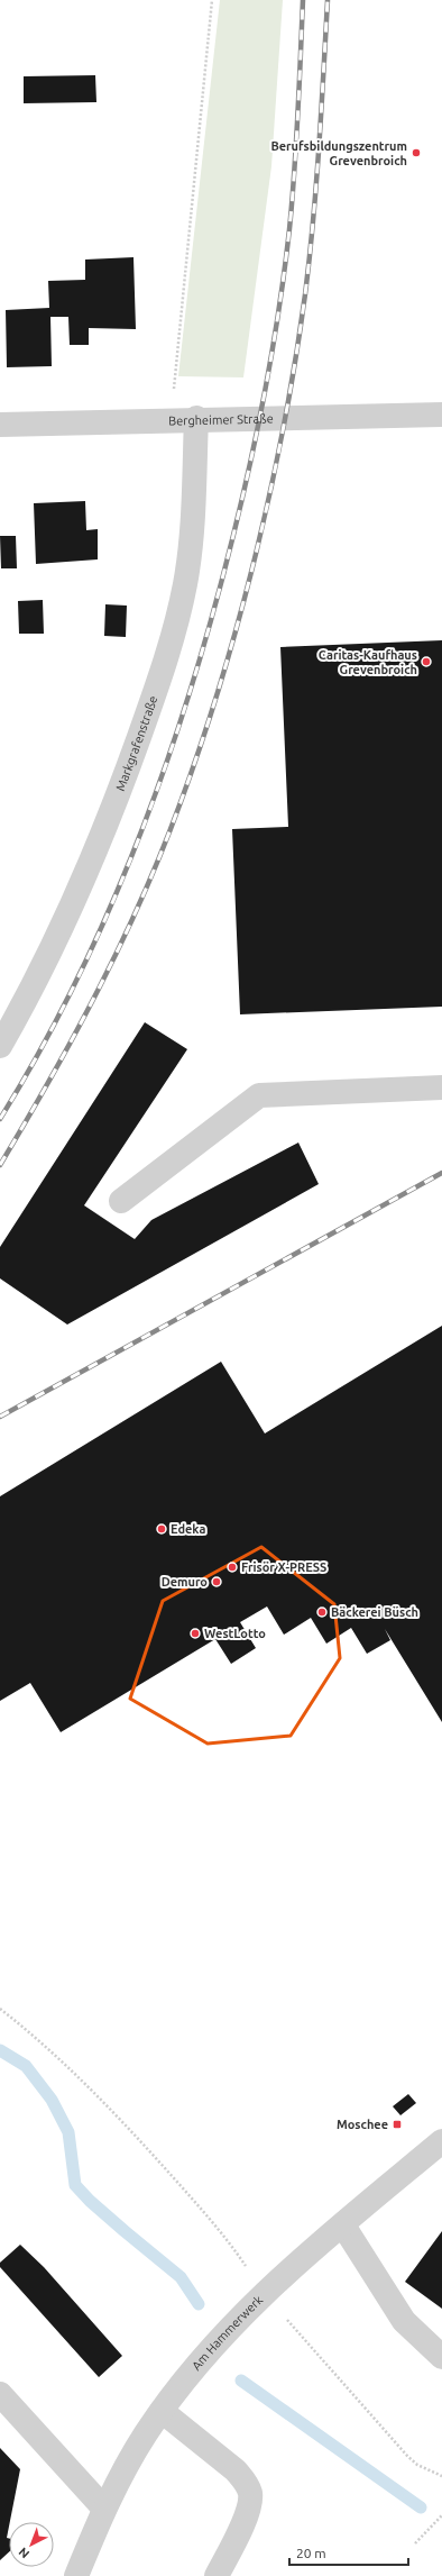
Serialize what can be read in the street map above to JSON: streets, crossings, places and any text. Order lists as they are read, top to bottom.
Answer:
{
  "streets": {
    "street": ["Bergheimer Straße", "Markgrafenstraße", "Am Hammerwerk"]
  },
  "crossings": [
    ["Bergheimer Straße", "Markgrafenstraße"]
  ],
  "places": {
    "other": [
      "Berufsbildungszentrum Grevenbroich",
      "Caritas-Kaufhaus Grevenbroich",
      "Edeka",
      "Frisör X-PRESS",
      "Demuro",
      "Bäckerei Büsch",
      "WestLotto"
    ],
    "transit": ["Moschee"]
  },
  "scale_bar": "20 m",
  "north": "bottom left"
}
